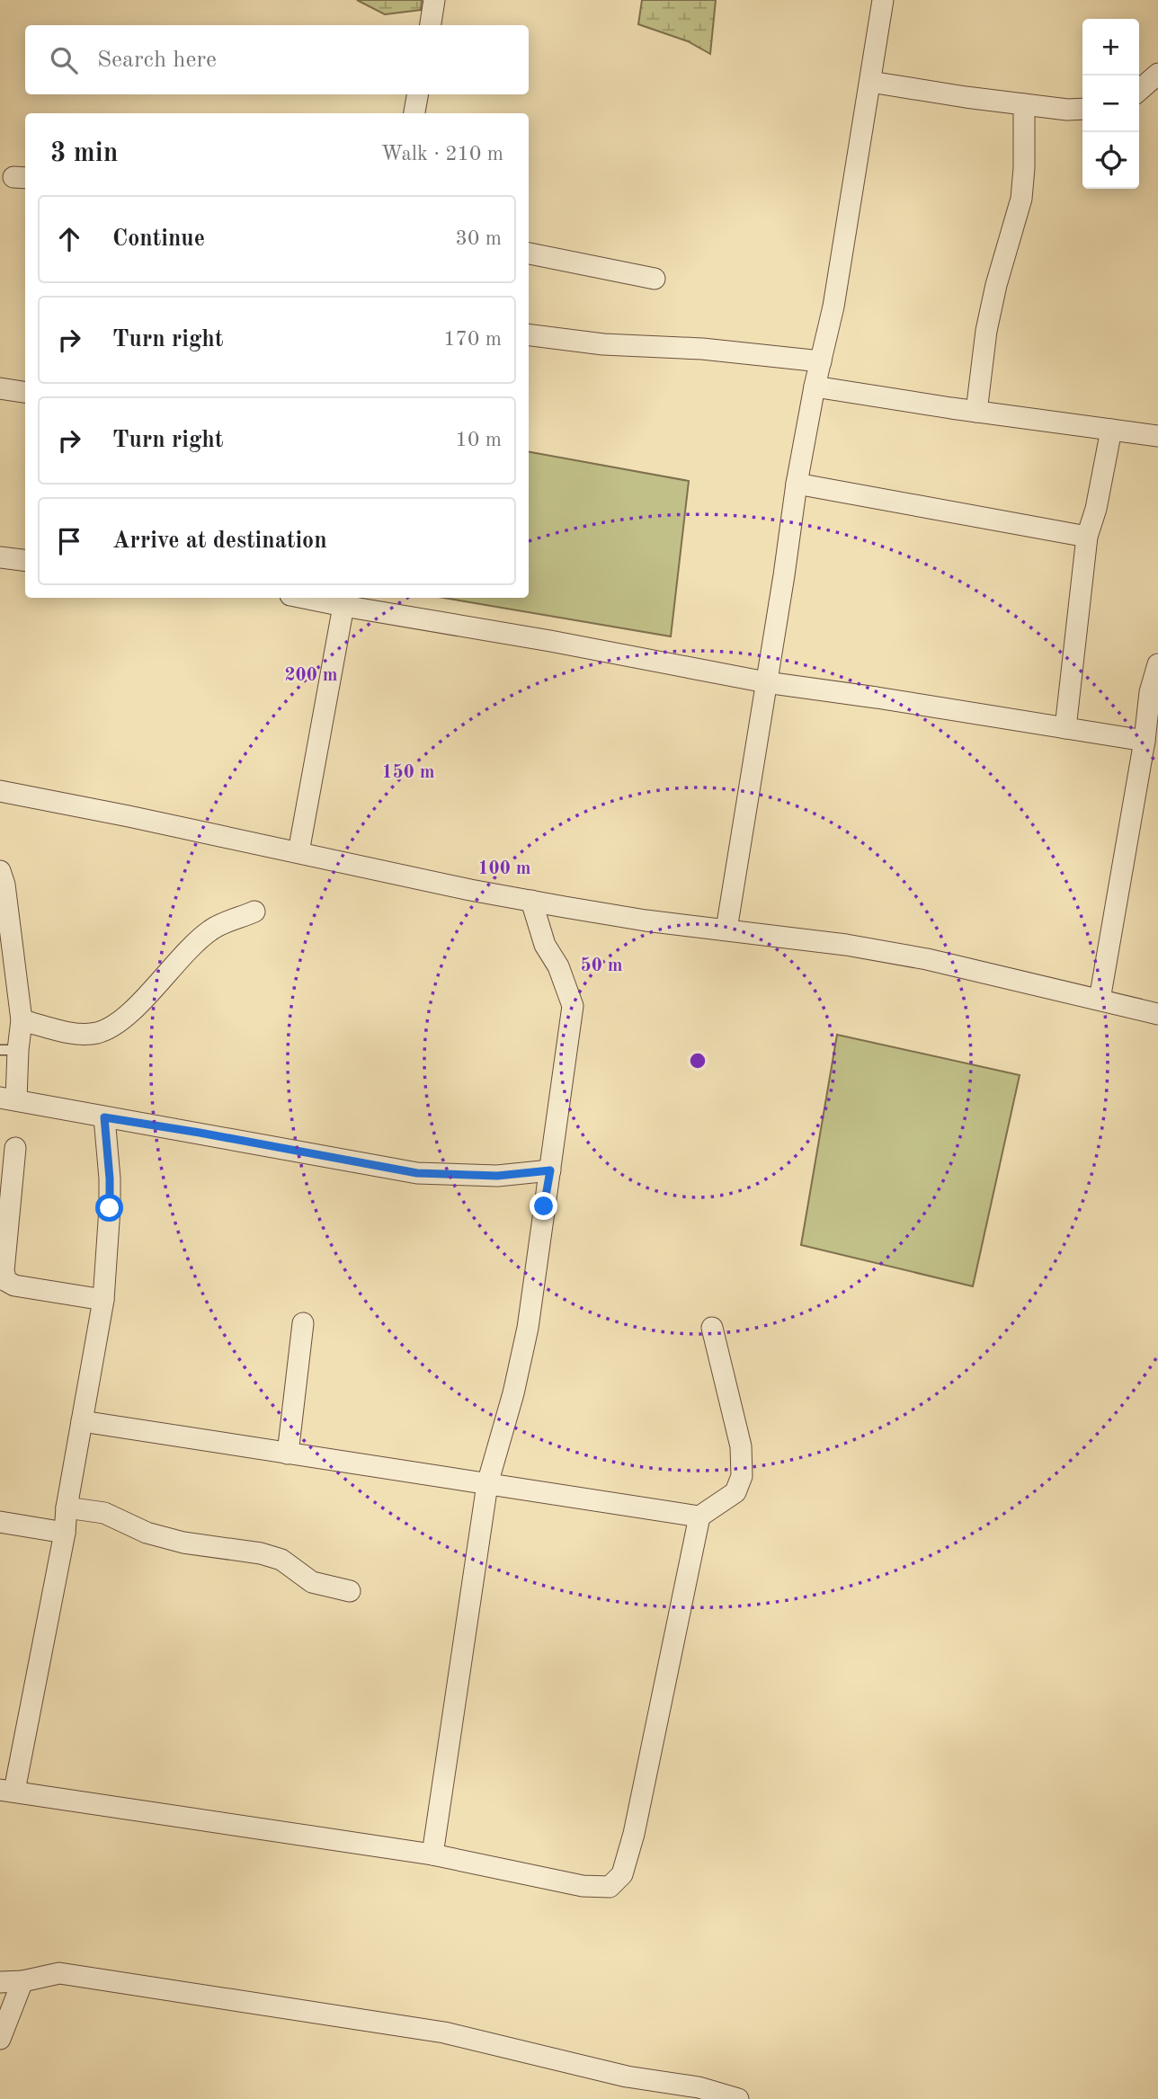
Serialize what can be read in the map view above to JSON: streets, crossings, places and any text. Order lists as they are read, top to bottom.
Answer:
{
  "page": {
    "map_buttons": ["+", "−"],
    "search": "Search here",
    "heading": ["3 min", "Walk · 210 m"],
    "list": [
      ["Continue", "30 m"],
      ["Turn right", "170 m"],
      ["Turn right", "10 m"],
      "Arrive at destination"
    ]
  },
  "rings": [
    "200 m",
    "150 m",
    "100 m",
    "50 m"
  ]
}
